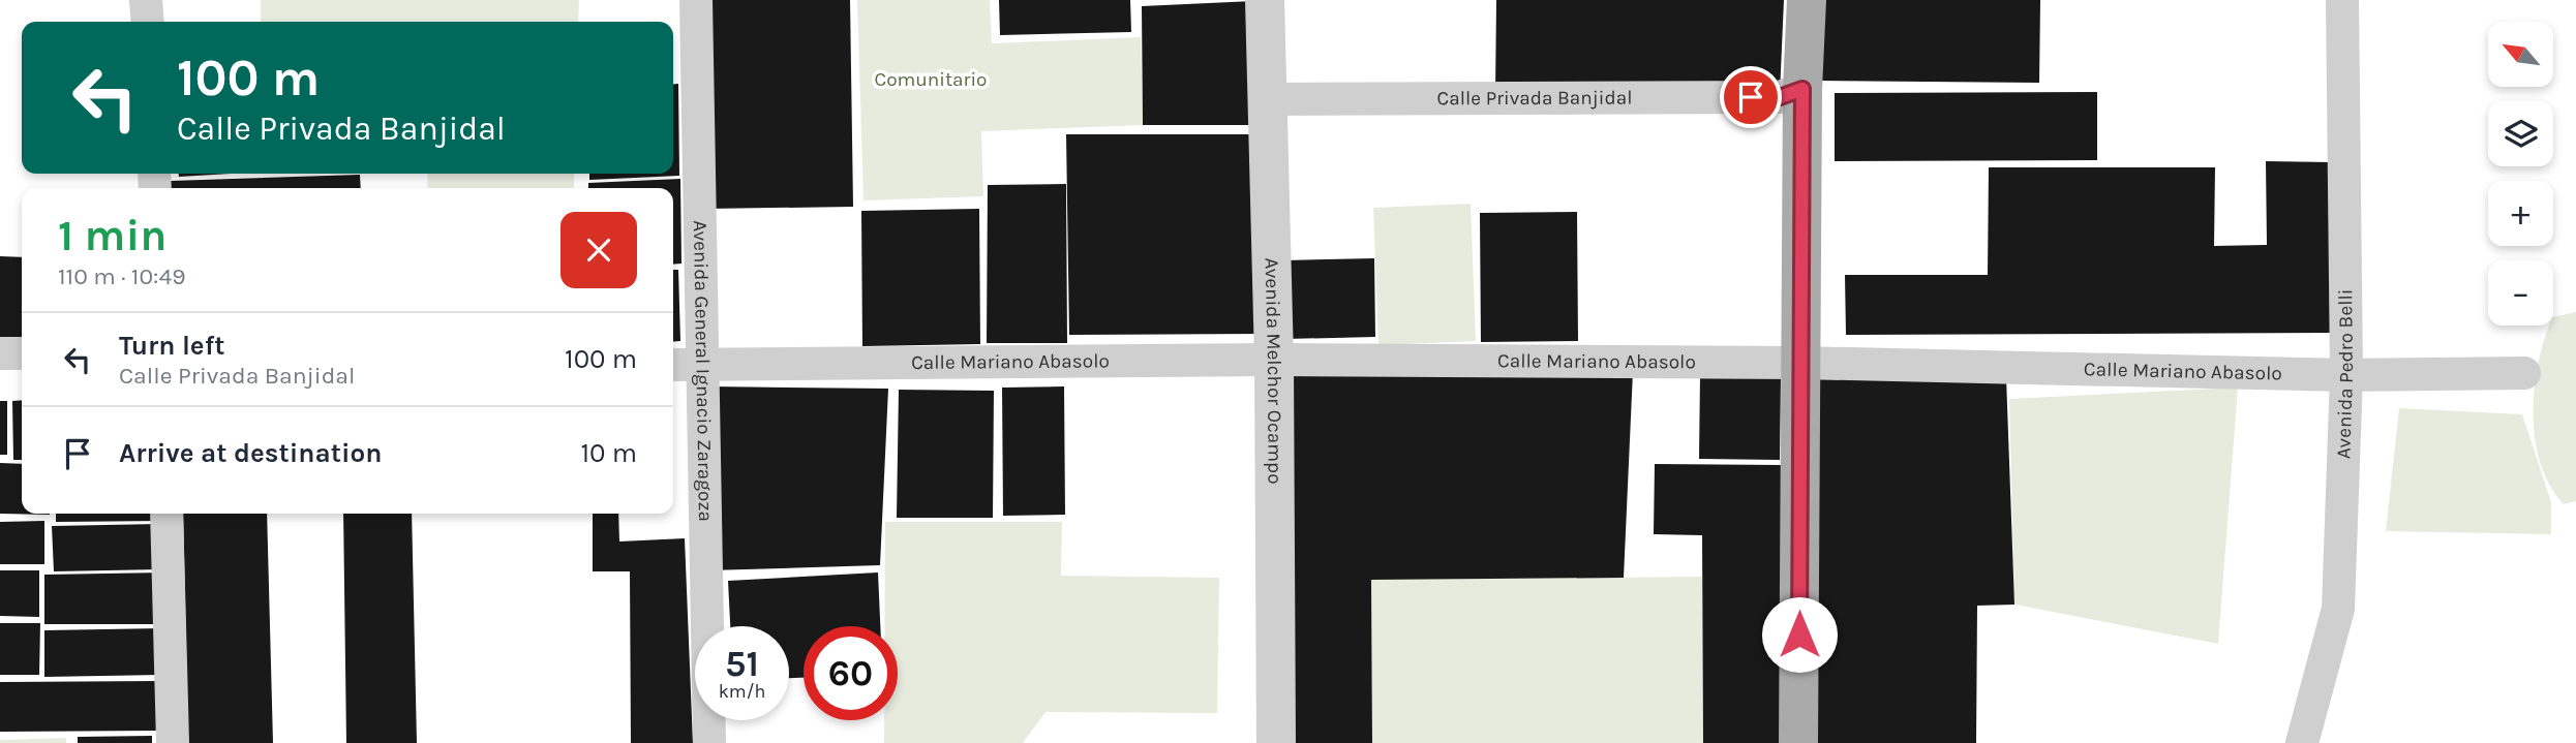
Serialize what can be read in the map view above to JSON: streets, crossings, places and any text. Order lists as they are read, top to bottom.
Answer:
{
  "streets": {
    "street": [
      "Calle Privada Banjidal",
      "Calle Mariano Abasolo",
      "Avenida General Ignacio Zaragoza",
      "Avenida Melchor Ocampo",
      "Avenida Pedro Belli"
    ]
  },
  "crossings": [
    ["Calle Privada Banjidal", "Avenida Melchor Ocampo"],
    ["Calle Mariano Abasolo", "Avenida General Ignacio Zaragoza"],
    ["Calle Mariano Abasolo", "Avenida Melchor Ocampo"],
    ["Calle Mariano Abasolo", "Avenida Pedro Belli"]
  ],
  "parks": ["Comunitario"],
  "north": "top left",
  "page": {
    "map_buttons": ["+", "−"],
    "turn": ["100 m", "Calle Privada Banjidal"],
    "heading": ["1 min", "110 m · 10:49"],
    "list": [
      {
        "name": "Turn left",
        "note": "Calle Privada Banjidal",
        "value": "100 m"
      },
      {
        "name": "Arrive at destination",
        "value": "10 m"
      }
    ],
    "speed": "51 km/h",
    "limit": "60"
  }
}
